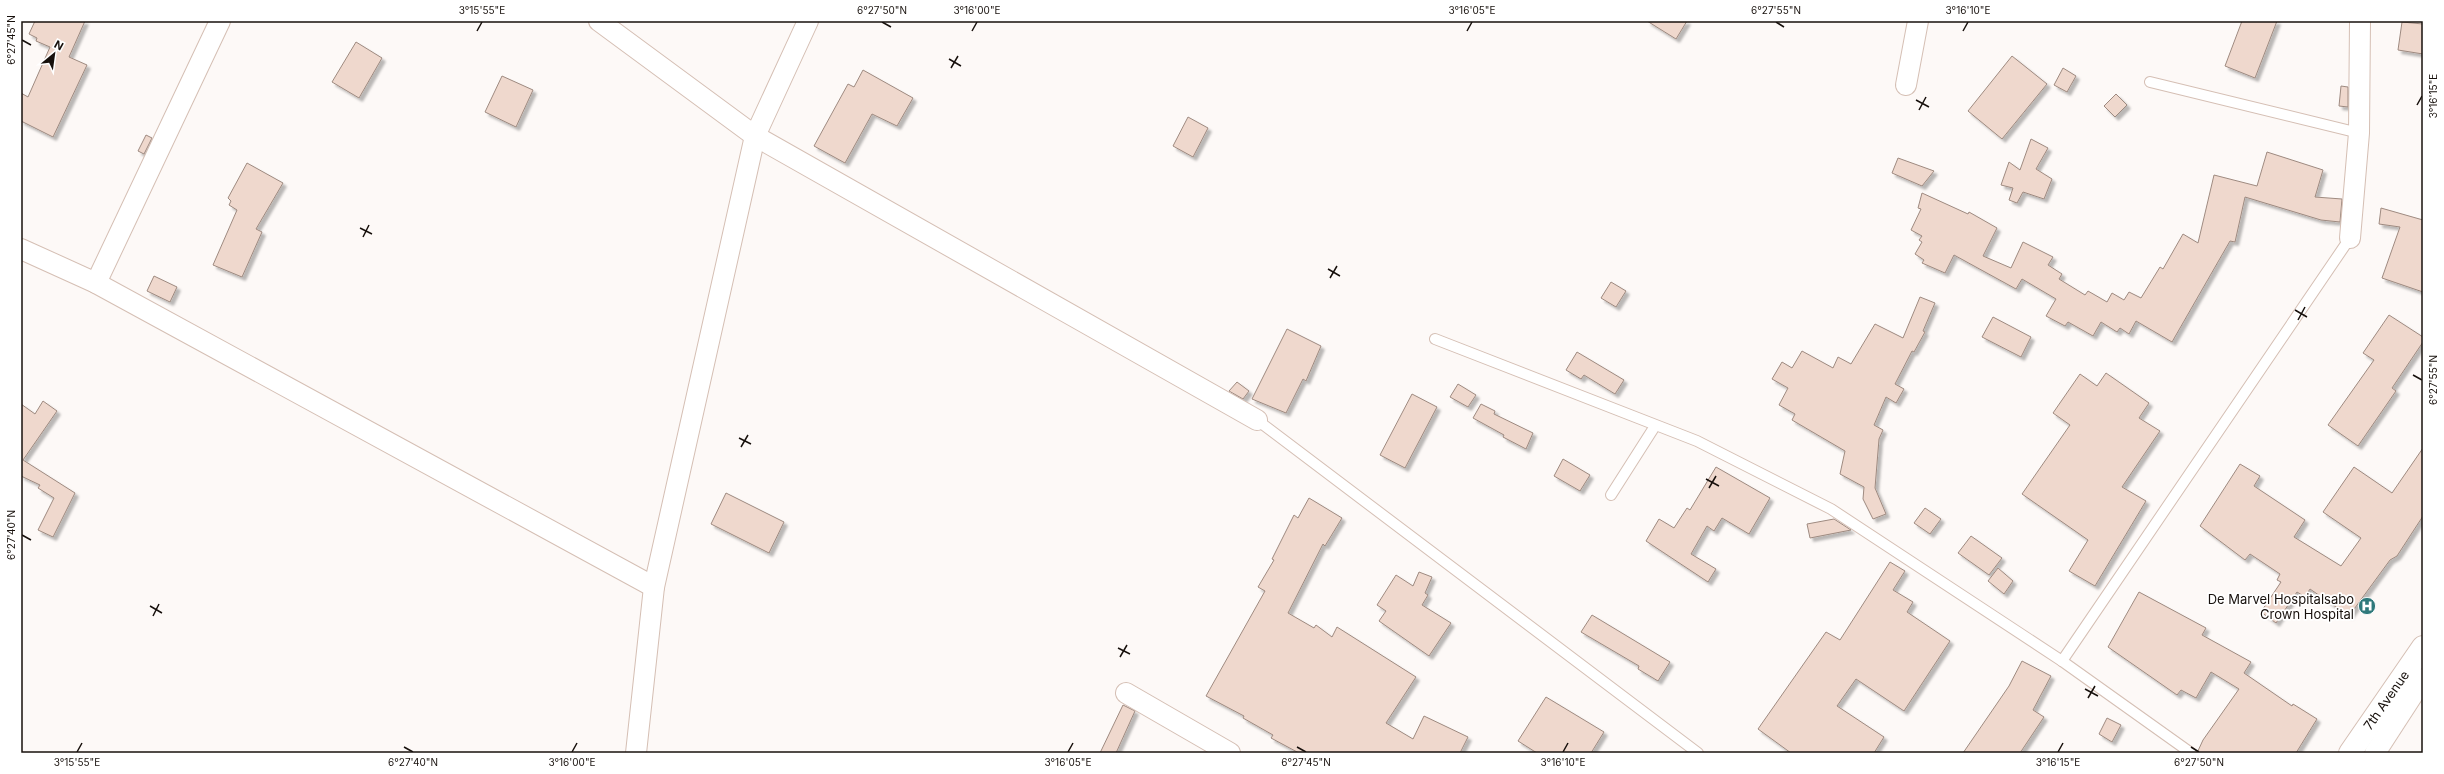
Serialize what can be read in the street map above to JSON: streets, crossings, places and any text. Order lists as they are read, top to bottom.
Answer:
{
  "streets": {
    "main road": ["7th Avenue"]
  },
  "places": {
    "hospital": ["De Marvel Hospitalsabo Crown Hospital"]
  },
  "north": "top right",
  "coordinates": [
    "3°15'55\"E",
    "6°27'50\"N",
    "3°16'00\"E",
    "3°16'05\"E",
    "6°27'55\"N",
    "3°16'10\"E",
    "6°27'45\"N",
    "3°16'15\"E",
    "6°27'40\"N"
  ]
}
